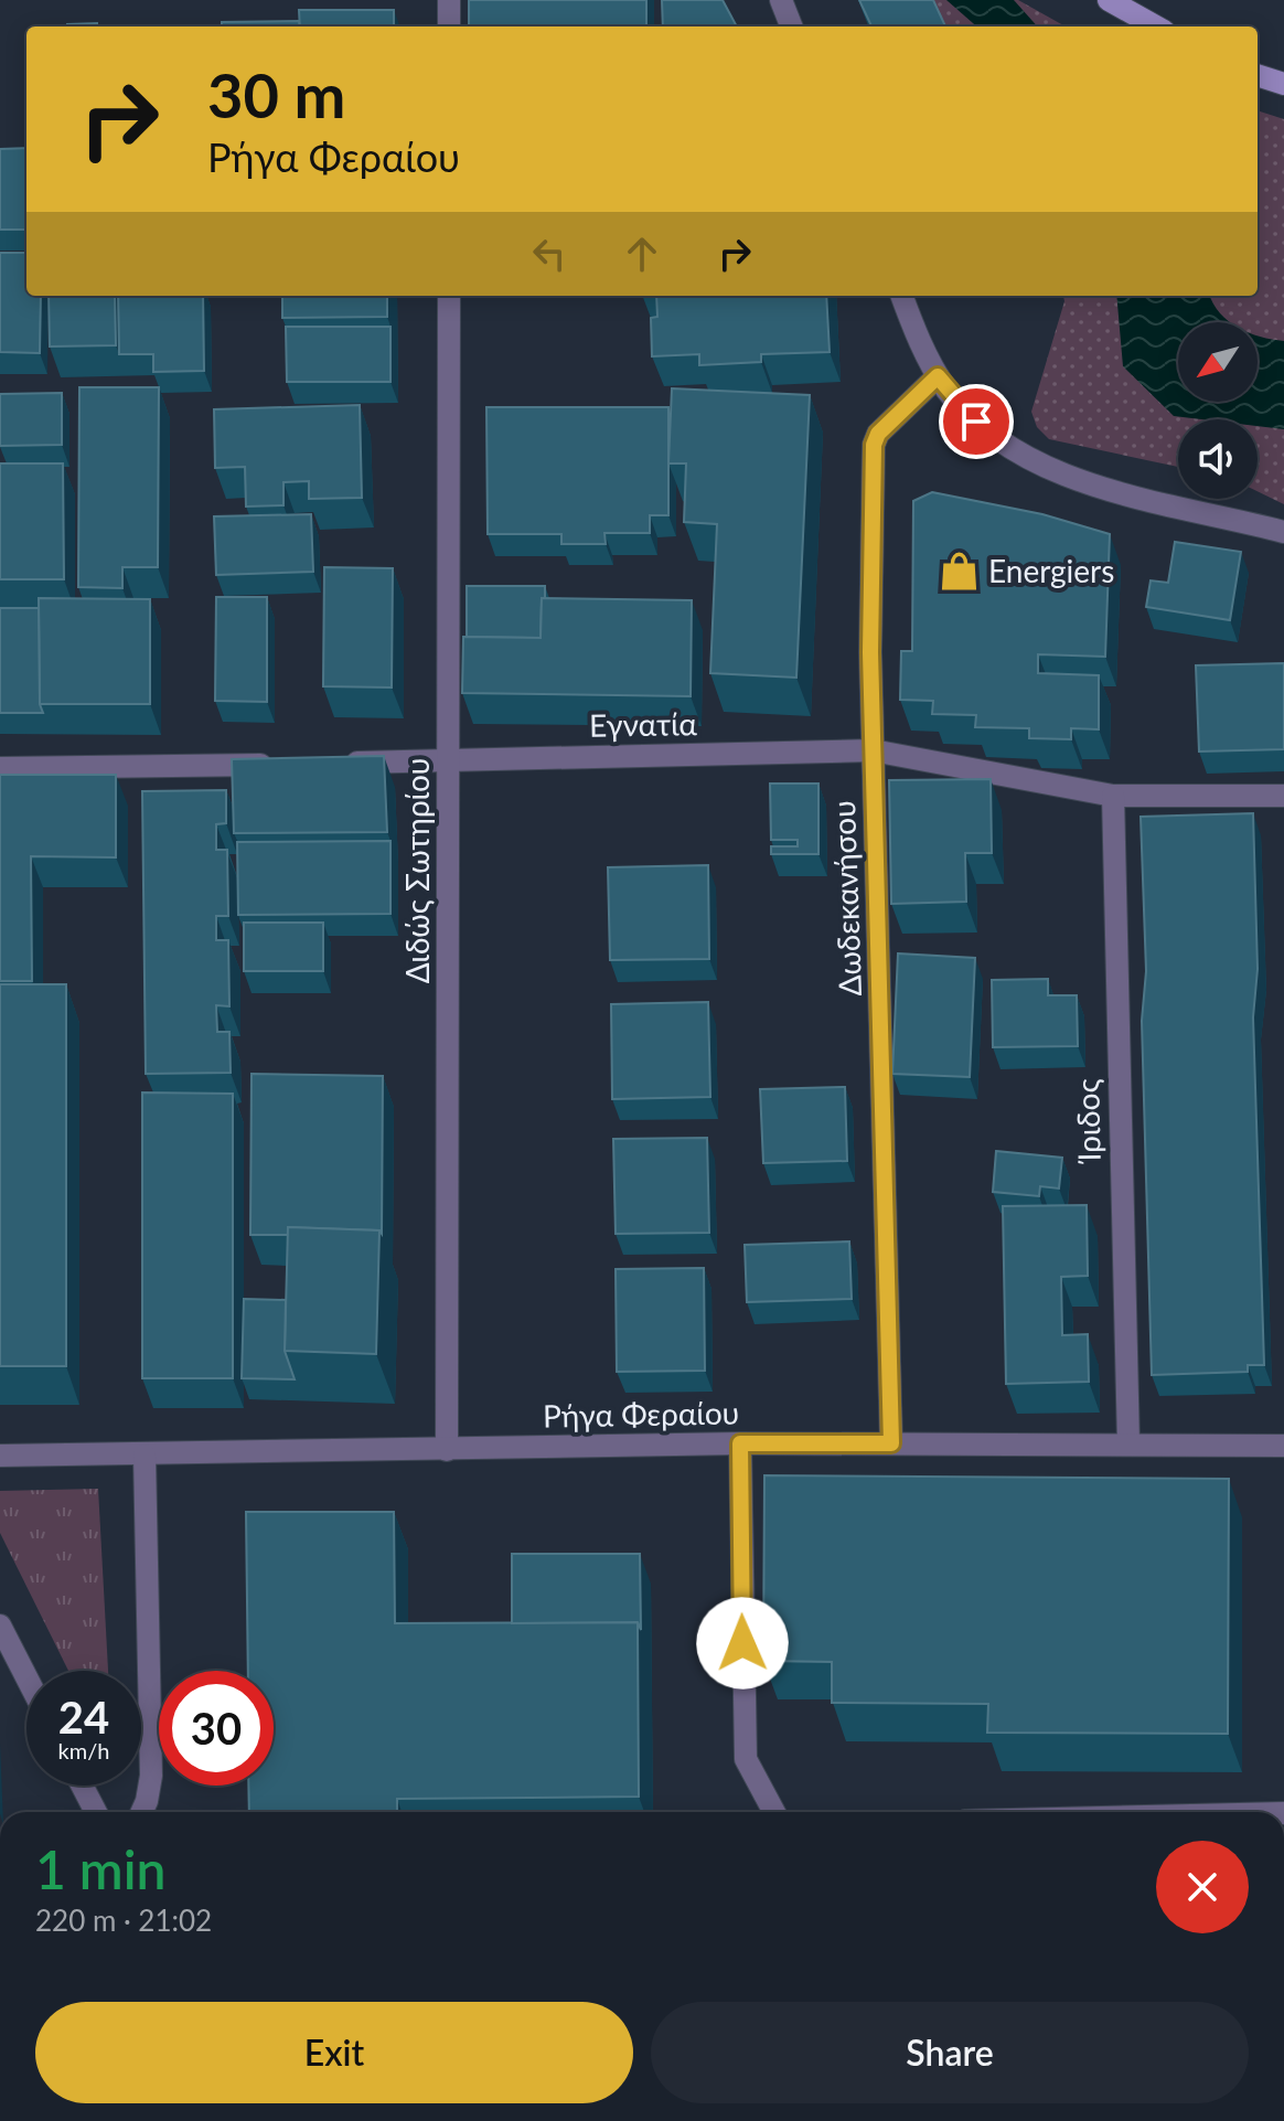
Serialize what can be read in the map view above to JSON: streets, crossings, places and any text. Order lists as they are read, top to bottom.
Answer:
{
  "streets": {
    "street": [
      "Εγνατία",
      "Διδώς Σωτηρίου",
      "Δωδεκανήσου",
      "Ίριδος",
      "Ρήγα Φεραίου"
    ]
  },
  "crossings": [
    ["Εγνατία", "Διδώς Σωτηρίου"],
    ["Εγνατία", "Δωδεκανήσου"],
    ["Εγνατία", "Ίριδος"],
    ["Διδώς Σωτηρίου", "Ρήγα Φεραίου"],
    ["Δωδεκανήσου", "Ρήγα Φεραίου"],
    ["Ίριδος", "Ρήγα Φεραίου"]
  ],
  "places": {
    "shop": ["Energiers"]
  },
  "north": "bottom left",
  "page": {
    "turn": ["30 m", "Ρήγα Φεραίου"],
    "speed": "24 km/h",
    "limit": "30",
    "heading": ["1 min", "220 m · 21:02"],
    "buttons": ["Exit", "Share"]
  }
}
